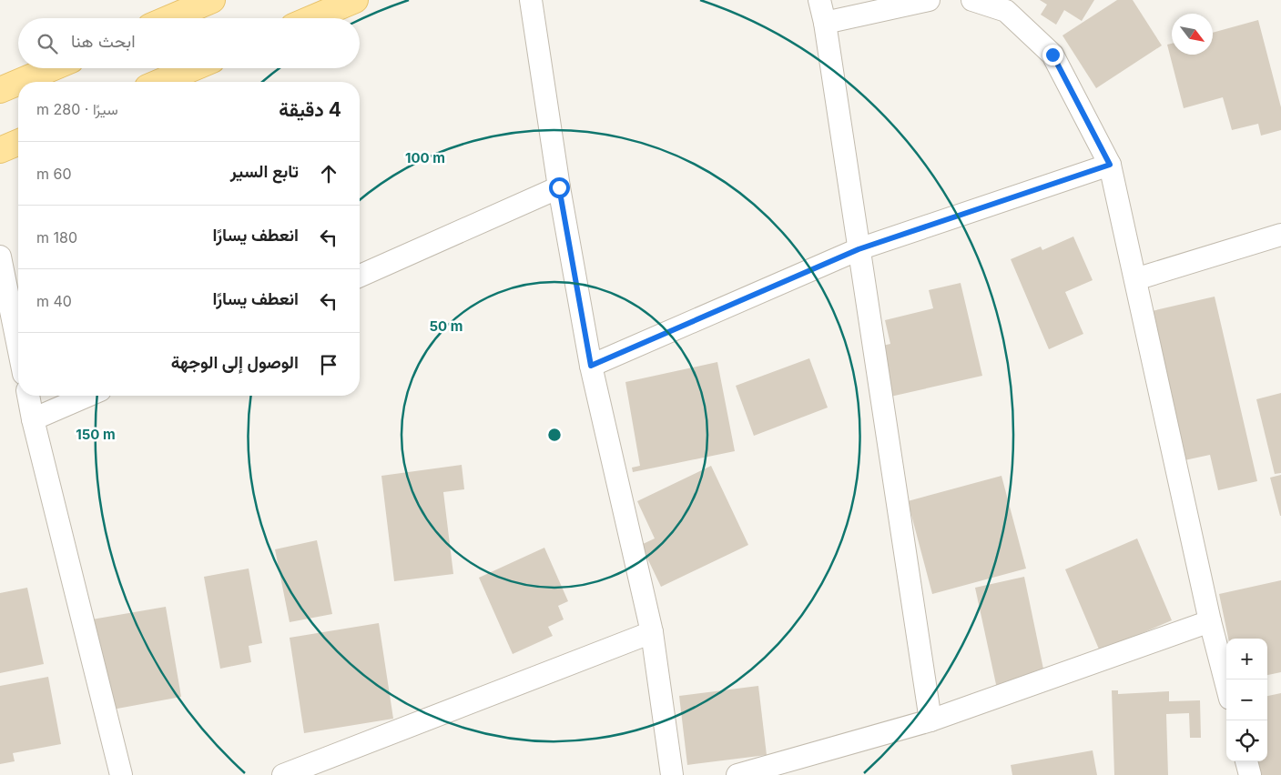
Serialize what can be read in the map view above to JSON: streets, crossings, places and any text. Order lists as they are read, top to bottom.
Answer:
{
  "north": "bottom right",
  "page": {
    "search": "ابحث هنا",
    "heading": ["4 دقيقة", "سيرًا · 280 m"],
    "list": [
      ["تابع السير", "60 m"],
      ["انعطف يسارًا", "180 m"],
      ["انعطف يسارًا", "40 m"],
      "الوصول إلى الوجهة"
    ],
    "map_buttons": ["+", "−"]
  },
  "rings": ["100 m", "50 m", "150 m"]
}
